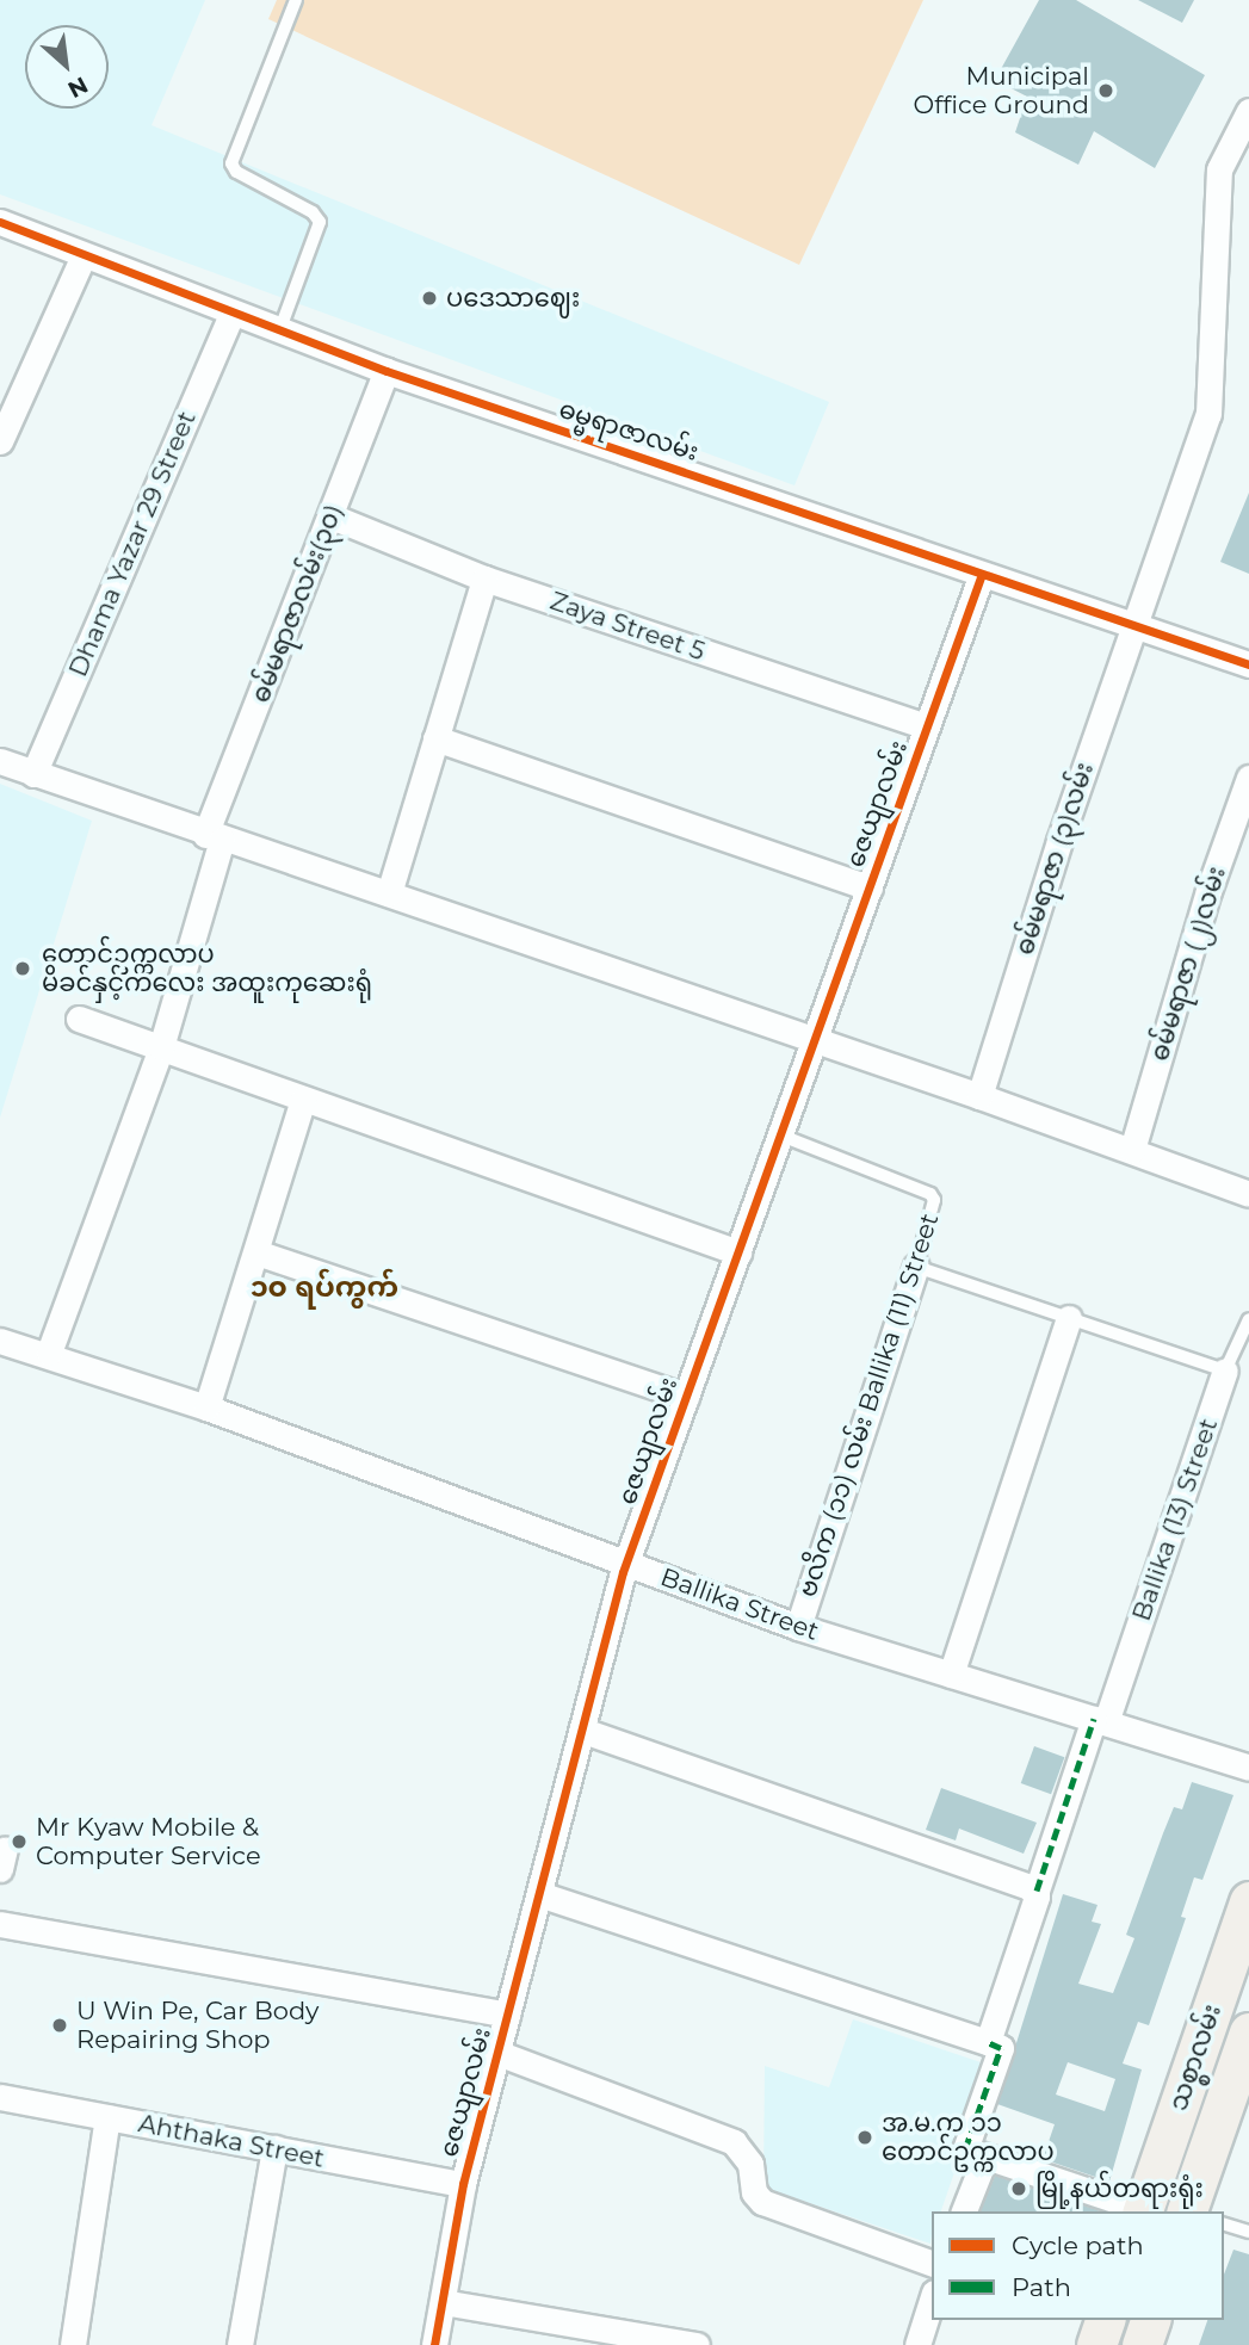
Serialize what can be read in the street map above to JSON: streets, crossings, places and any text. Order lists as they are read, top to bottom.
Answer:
{
  "streets": {
    "main road": ["သစ္စာလမ်း"],
    "street": [
      "ဓမ္မရာဇာလမ်း",
      "Dhama Yazar 29 Street",
      "ဓမ်မရာဇာလမ်း(၃၀)",
      "Zaya Street 5",
      "ဇေယျာလမ်း",
      "ဓမ်မရာဇာ (၃)လမ်း",
      "ဓမ်မရာဇာ (၂)လမ်း",
      "ဗလိက (၁၁) လမ်း Ballika (11) Street",
      "Ballika (13) Street",
      "Ballika Street",
      "Ahthaka Street"
    ]
  },
  "crossings": [
    ["ဓမ္မရာဇာလမ်း", "Dhama Yazar 29 Street"],
    ["ဓမ္မရာဇာလမ်း", "ဓမ်မရာဇာလမ်း(၃၀)"],
    ["ဓမ္မရာဇာလမ်း", "ဇေယျာလမ်း"],
    ["ဓမ္မရာဇာလမ်း", "ဓမ်မရာဇာ (၃)လမ်း"],
    ["ဓမ်မရာဇာလမ်း(၃၀)", "Zaya Street 5"],
    ["ဓမ်မရာဇာလမ်း(၃၀)", "Ballika Street"],
    ["Zaya Street 5", "ဇေယျာလမ်း"],
    ["ဇေယျာလမ်း", "ဗလိက (၁၁) လမ်း Ballika (11) Street"],
    ["ဇေယျာလမ်း", "Ballika Street"],
    ["ဇေယျာလမ်း", "Ahthaka Street"],
    ["ဗလိက (၁၁) လမ်း Ballika (11) Street", "Ballika Street"],
    ["Ballika (13) Street", "Ballika Street"]
  ],
  "districts": ["၁o ရပ်ကွက်"],
  "places": [
    "Municipal Office Ground",
    "ပဒေသာဈေး",
    "တောင်ဥက္ကလာပ မိခင်နှင့်ကလေး အထူးကုဆေးရုံ",
    "Mr Kyaw Mobile & Computer Service",
    "U Win Pe, Car Body Repairing Shop",
    "အ.မ.က ၁၁ တောင်ဥက္ကလာပ",
    "မြို့နယ်တရားရုံး"
  ],
  "legend": ["Cycle path", "Path"],
  "north": "bottom right"
}
